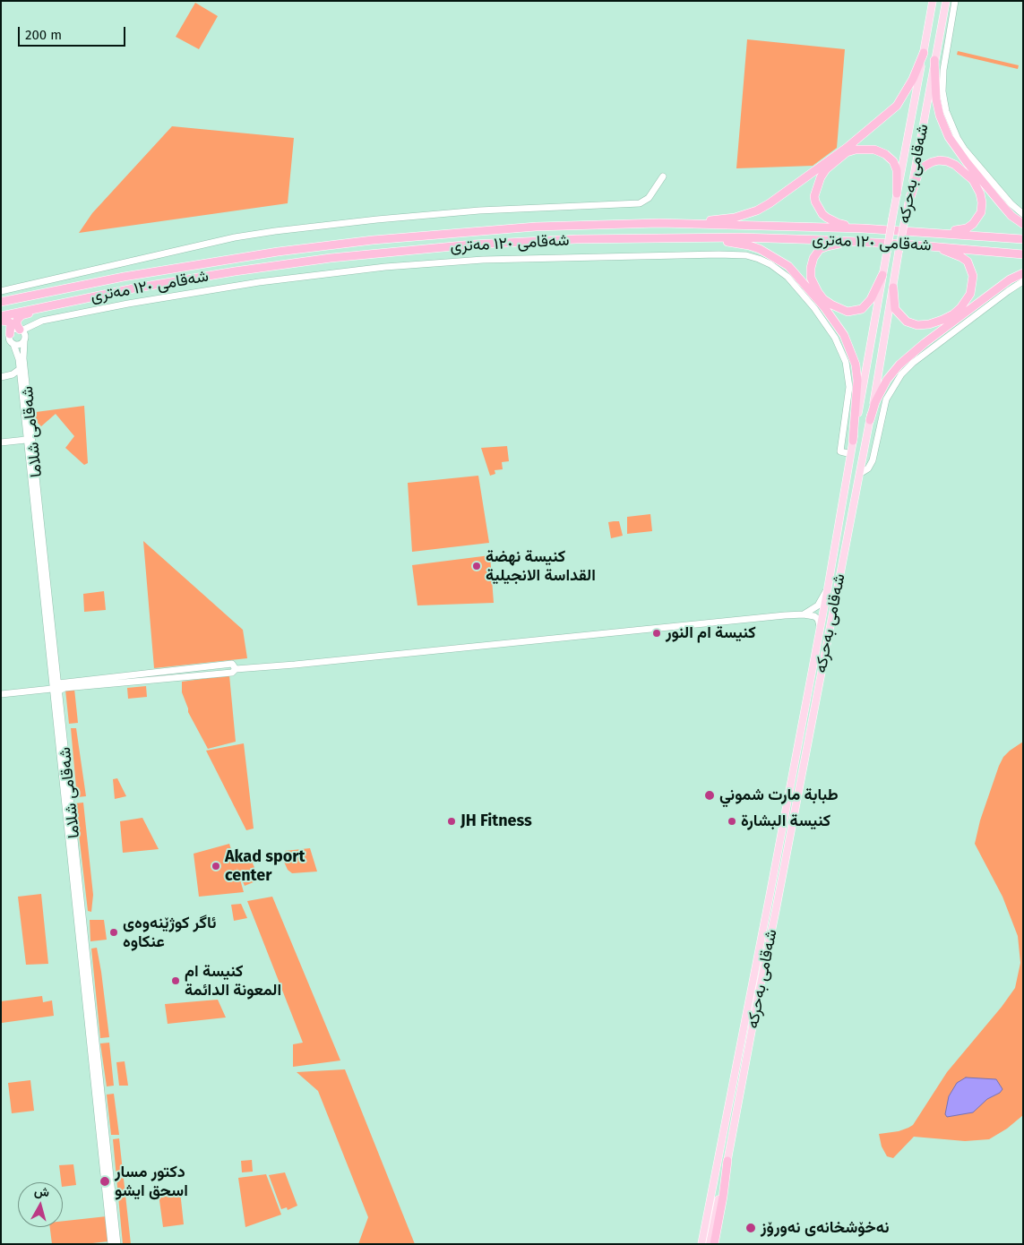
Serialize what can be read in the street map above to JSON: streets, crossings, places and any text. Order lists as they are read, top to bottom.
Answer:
{
  "streets": {
    "highway": ["شەقامی ١٢٠ مەتری"],
    "main road": ["شەقامی بەحرکە", "شەقامی شلاما"]
  },
  "places": [
    "كنيسة نهضة القداسة الانجيلية",
    "كنيسة ام النور",
    "طبابة مارت شموني",
    "JH Fitness",
    "كنيسة البشارة",
    "Akad sport center",
    "ئاگر كوژێنه‌وه‌ی عنكاوه",
    "كنيسة ام المعونة الدائمة",
    "دكتور مسار اسحق ايشو",
    "نەخۆشخانەی نەورۆز"
  ],
  "scale_bar": "200 m",
  "north": "top"
}
